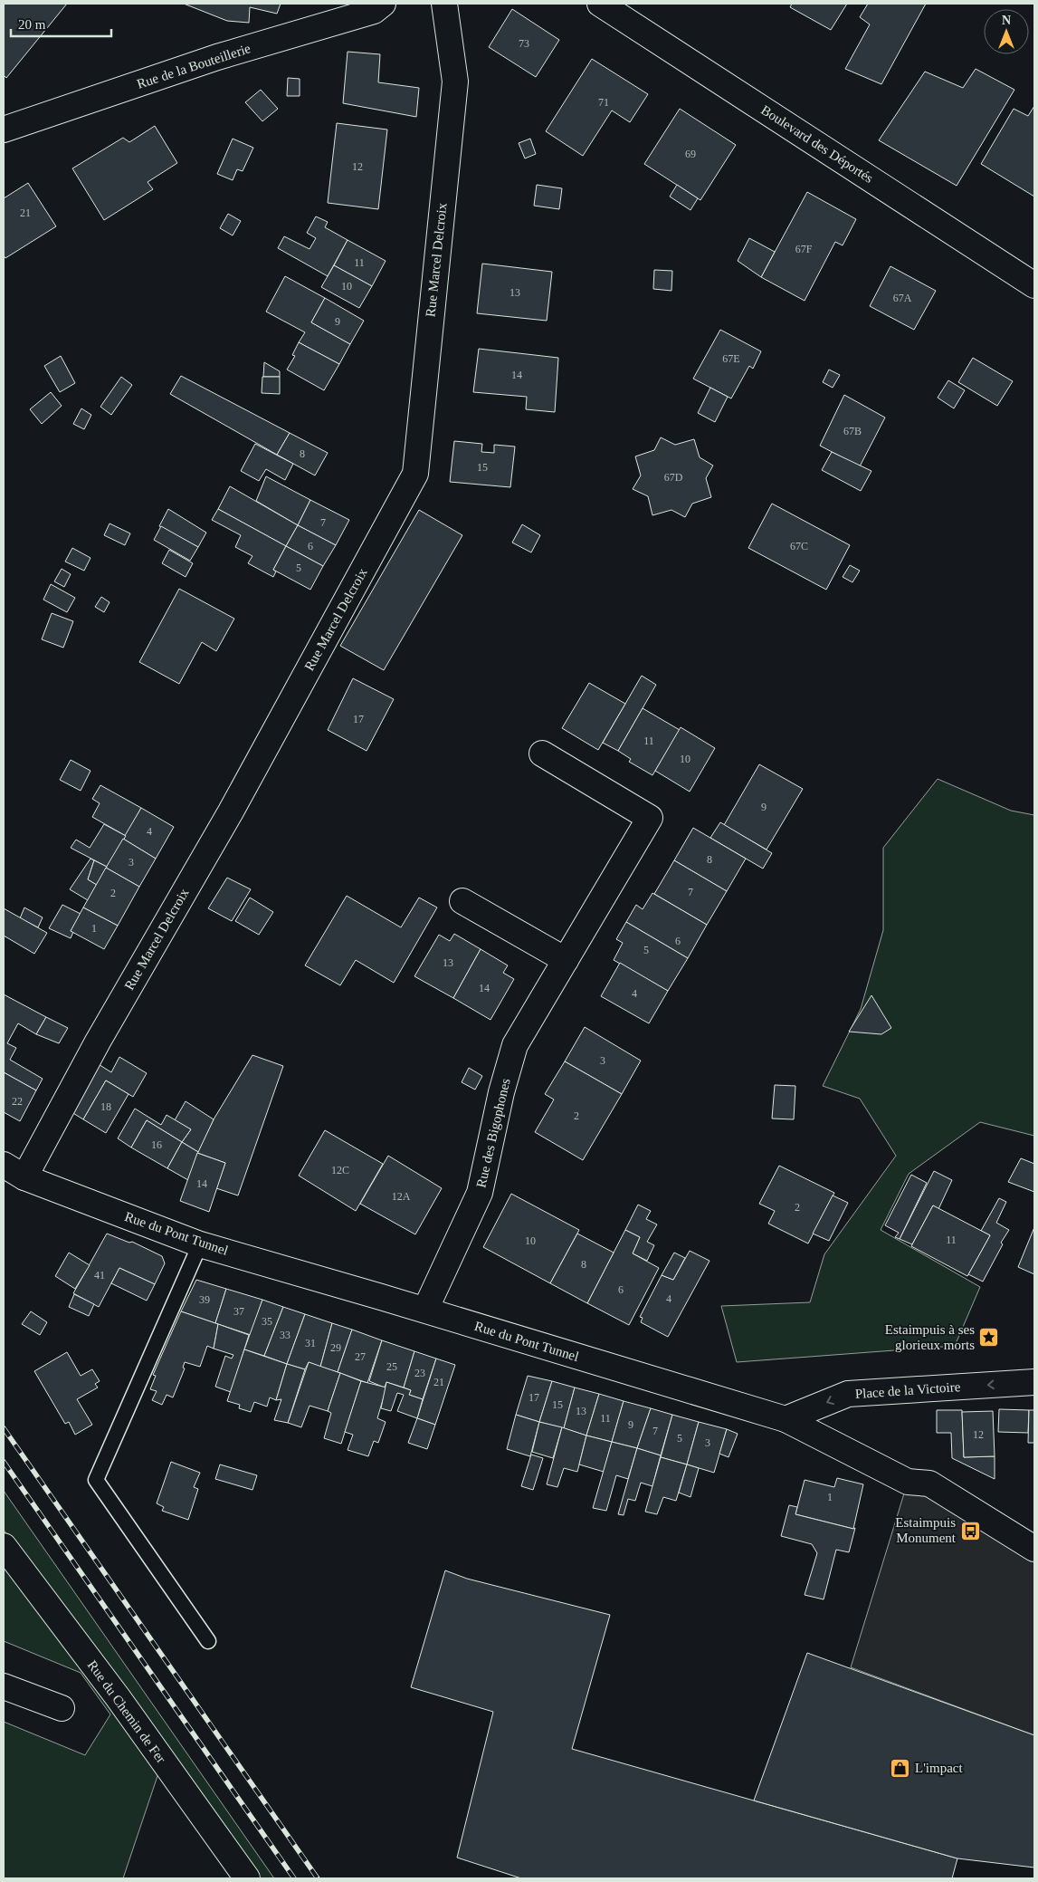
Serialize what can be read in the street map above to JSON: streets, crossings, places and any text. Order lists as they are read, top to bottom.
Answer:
{
  "streets": {
    "street": [
      "Rue de la Bouteillerie",
      "Boulevard des Déportés",
      "Rue Marcel Delcroix",
      "Rue des Bigophones",
      "Rue du Pont Tunnel",
      "Place de la Victoire",
      "Rue du Chemin de Fer"
    ]
  },
  "crossings": [
    ["Rue Marcel Delcroix", "Rue du Pont Tunnel"],
    ["Rue des Bigophones", "Rue du Pont Tunnel"],
    ["Rue du Pont Tunnel", "Place de la Victoire"]
  ],
  "one_way": ["Place de la Victoire"],
  "places": {
    "place": ["Estaimpuis à ses glorieux morts"],
    "bus stop": ["Estaimpuis Monument"],
    "shop": ["L'impact"]
  },
  "house_numbers": [
    "73",
    "71",
    "69",
    "12",
    "21",
    "67F",
    "11",
    "10",
    "13",
    "67A",
    "9",
    "67E",
    "14",
    "67B",
    "8",
    "15",
    "67D",
    "7",
    "6",
    "67C",
    "5",
    "17",
    "11",
    "10",
    "9",
    "4",
    "8",
    "3",
    "7",
    "2",
    "1",
    "6",
    "5",
    "13",
    "14",
    "4",
    "3",
    "22",
    "18",
    "2",
    "16",
    "12C",
    "14",
    "12A",
    "2",
    "11",
    "10",
    "8",
    "41",
    "6",
    "4",
    "39",
    "37",
    "35",
    "33",
    "31",
    "29",
    "27",
    "25",
    "23",
    "21",
    "17",
    "15",
    "13",
    "11",
    "9",
    "7",
    "12",
    "5",
    "3",
    "1"
  ],
  "scale_bar": "20 m",
  "north": "top"
}
